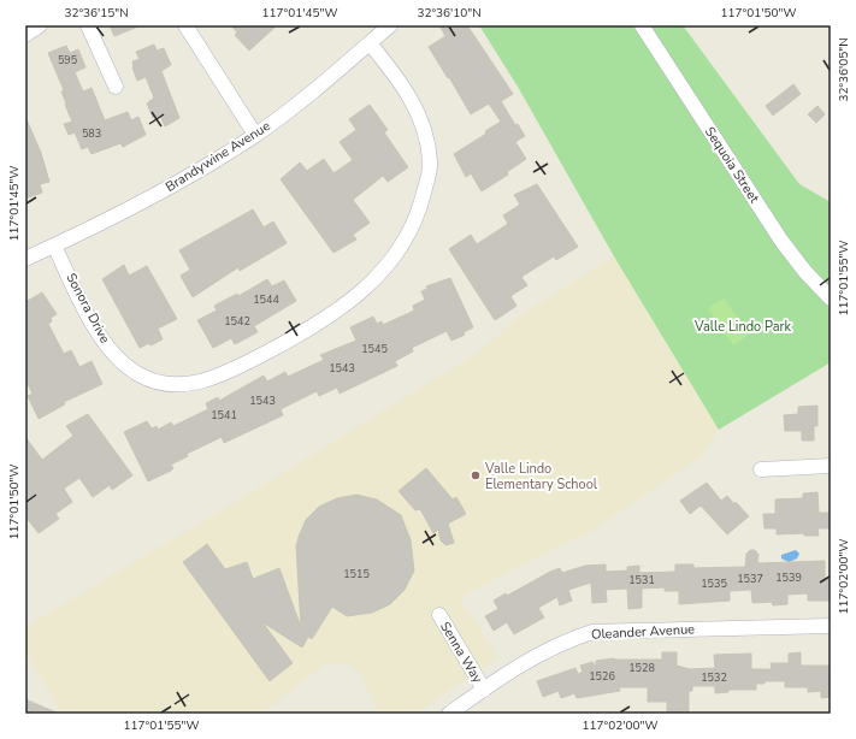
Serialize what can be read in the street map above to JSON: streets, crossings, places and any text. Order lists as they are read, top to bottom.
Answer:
{
  "streets": {
    "street": [
      "Brandywine Avenue",
      "Sequoia Street",
      "Sonora Drive",
      "Oleander Avenue",
      "Senna Way"
    ]
  },
  "crossings": [
    ["Brandywine Avenue", "Sonora Drive"],
    ["Oleander Avenue", "Senna Way"]
  ],
  "parks": ["Valle Lindo Park"],
  "places": ["Valle Lindo Elementary School"],
  "house_numbers": [
    "595",
    "583",
    "1544",
    "1542",
    "1545",
    "1543",
    "1543",
    "1541",
    "1515",
    "1539",
    "1537",
    "1531",
    "1535",
    "1528",
    "1526",
    "1532"
  ],
  "coordinates": [
    "32°36'15\"N",
    "117°01'45\"W",
    "32°36'10\"N",
    "117°01'50\"W",
    "32°36'05\"N",
    "117°01'55\"W",
    "117°02'00\"W"
  ]
}
